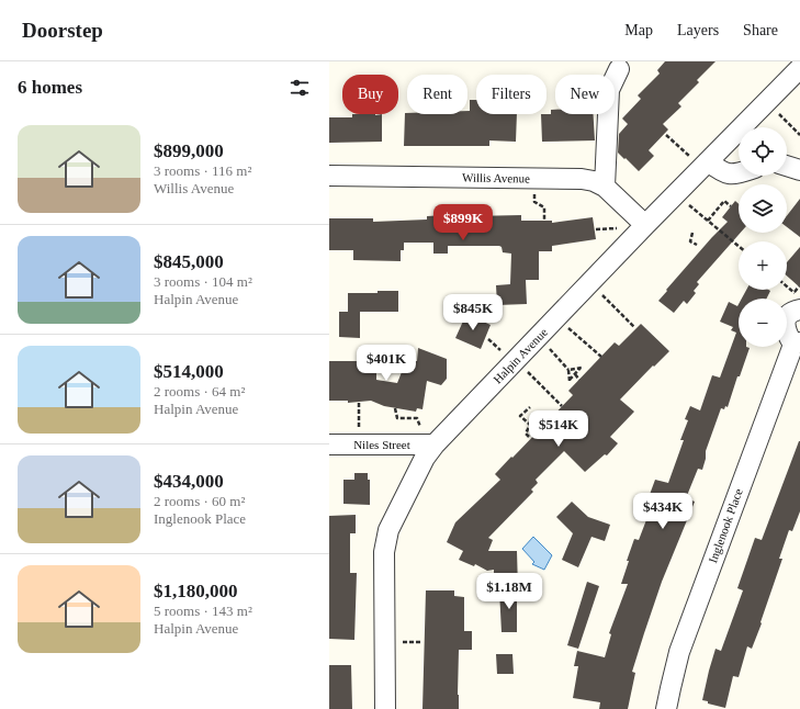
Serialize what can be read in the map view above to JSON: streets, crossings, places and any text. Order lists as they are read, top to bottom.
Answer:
{
  "streets": {
    "street": [
      "Willis Avenue",
      "Halpin Avenue",
      "Niles Street",
      "Inglenook Place"
    ]
  },
  "crossings": [
    ["Willis Avenue", "Halpin Avenue"],
    ["Halpin Avenue", "Niles Street"]
  ],
  "page": {
    "header": "Doorstep",
    "nav": ["Map", "Layers", "Share"],
    "heading": "6 homes",
    "chip": [
      "Buy",
      "Rent",
      "Filters",
      "New"
    ],
    "list": [
      {
        "name": "$899,000",
        "note": "3 rooms · 116 m² · Willis Avenue"
      },
      {
        "name": "$845,000",
        "note": "3 rooms · 104 m² · Halpin Avenue"
      },
      {
        "name": "$514,000",
        "note": "2 rooms · 64 m² · Halpin Avenue"
      },
      {
        "name": "$434,000",
        "note": "2 rooms · 60 m² · Inglenook Place"
      },
      {
        "name": "$1,180,000",
        "note": "5 rooms · 143 m² · Halpin Avenue"
      }
    ],
    "map_buttons": ["+", "−"],
    "price": [
      "$899K",
      "$845K",
      "$401K",
      "$514K",
      "$434K",
      "$1.18M"
    ]
  }
}
